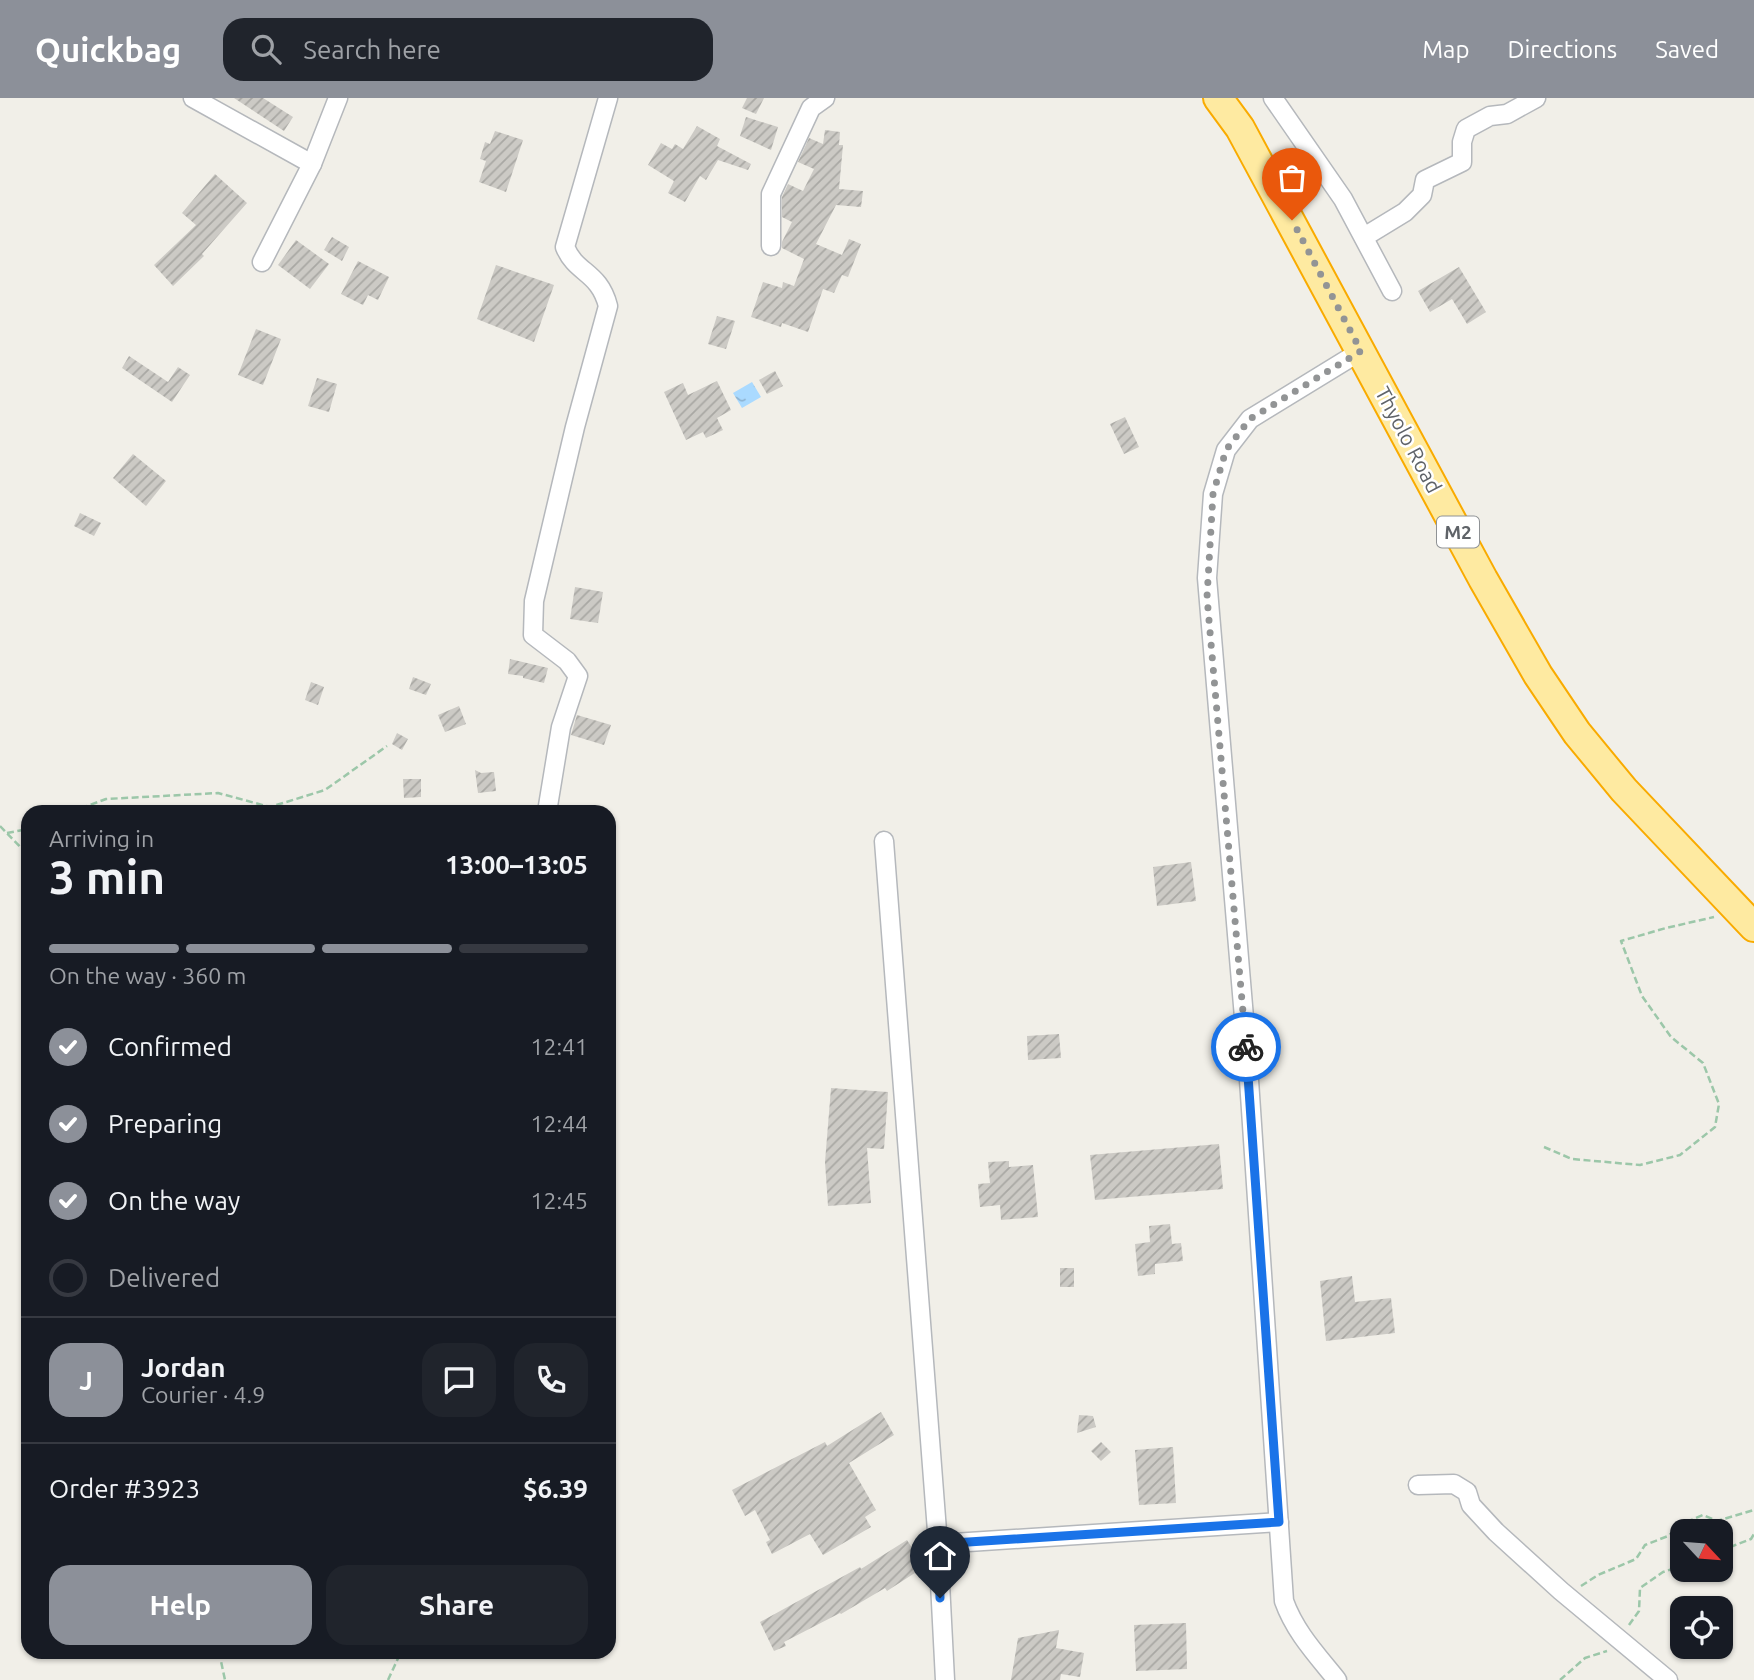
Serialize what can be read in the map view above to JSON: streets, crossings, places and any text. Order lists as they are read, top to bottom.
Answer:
{
  "streets": {
    "highway": ["Thyolo Road", "M2"]
  },
  "north": "bottom right",
  "page": {
    "header": "Quickbag",
    "search": "Search here",
    "nav": ["Map", "Directions", "Saved"],
    "heading": ["3 min", "Arriving in", "13:00–13:05"],
    "panel": [
      "Jordan",
      "Courier · 4.9",
      "Order #3923",
      "$6.39"
    ],
    "bar": "On the way · 360 m",
    "list": [
      ["Confirmed", "12:41"],
      ["Preparing", "12:44"],
      ["On the way", "12:45"],
      "Delivered"
    ],
    "round": "J",
    "buttons": ["Help", "Share"]
  }
}
